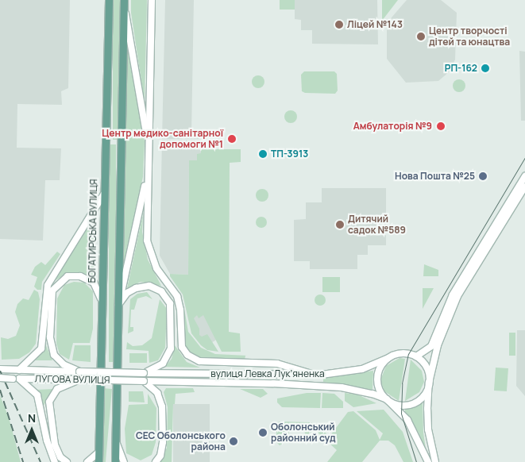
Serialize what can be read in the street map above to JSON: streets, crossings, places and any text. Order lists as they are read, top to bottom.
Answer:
{
  "streets": {
    "main road": ["БОГАТИРСЬКА ВУЛИЦЯ", "вулиця Левка Лукʼяненка", "ЛУГОВА ВУЛИЦЯ"]
  },
  "crossings": [
    ["вулиця Левка Лукʼяненка", "ЛУГОВА ВУЛИЦЯ"]
  ],
  "places": [
    "Ліцей №143",
    "Центр творчості дітей та юнацтва",
    "РП-162",
    "Амбулаторія №9",
    "Центр медико-санітарної допомоги №1",
    "ТП-3913",
    "Нова Пошта №25",
    "Дитячий садок №589",
    "Оболонський районний суд",
    "СЕС Оболонського района"
  ],
  "north": "top"
}
